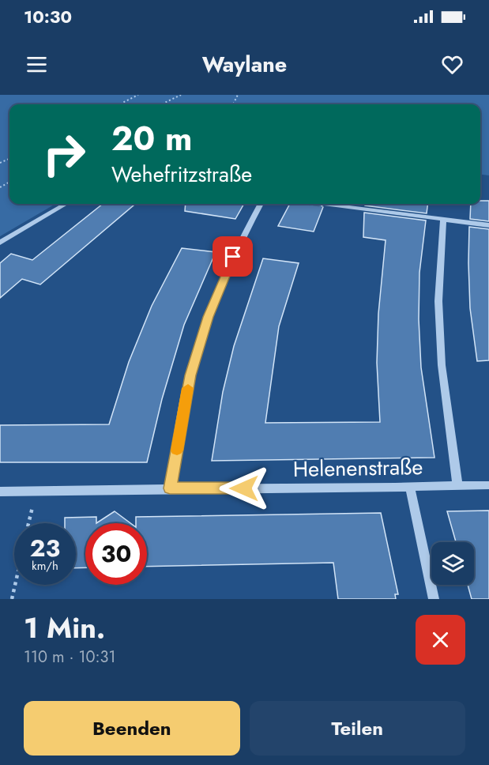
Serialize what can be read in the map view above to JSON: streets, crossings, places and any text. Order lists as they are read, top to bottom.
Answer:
{
  "streets": {
    "street": ["Helenenstraße"]
  },
  "page": {
    "status": "10:30",
    "header": "Waylane",
    "turn": ["20 m", "Wehefritzstraße"],
    "speed": "23 km/h",
    "limit": "30",
    "heading": ["1 Min.", "110 m · 10:31"],
    "buttons": ["Beenden", "Teilen"]
  }
}
